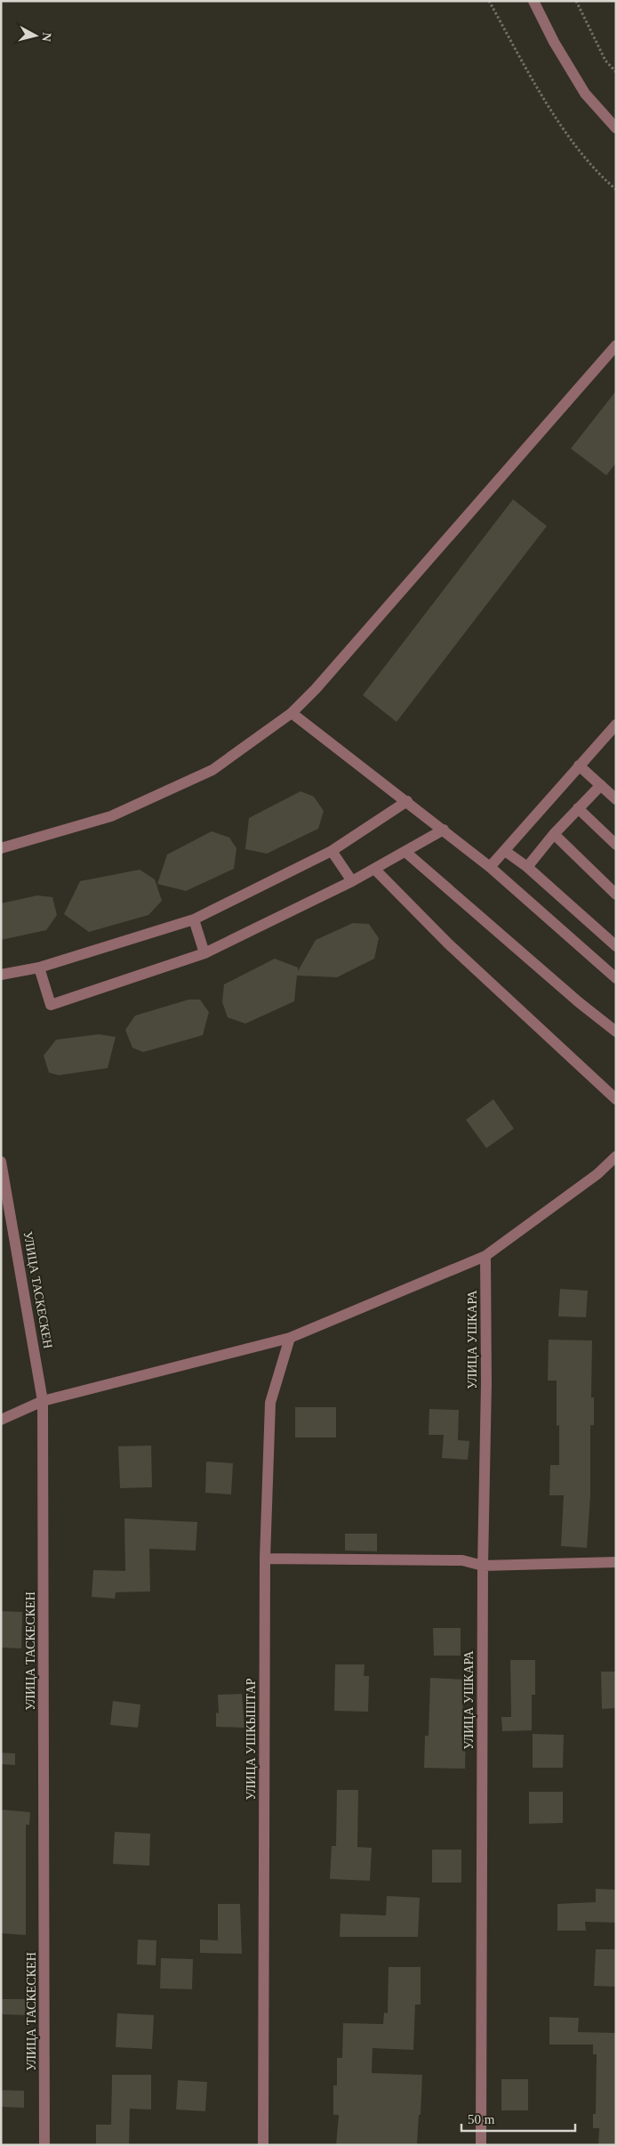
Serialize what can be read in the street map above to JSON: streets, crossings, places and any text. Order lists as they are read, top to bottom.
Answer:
{
  "streets": {
    "street": ["УЛИЦА ТАСКЕСКЕН", "УЛИЦА УШКАРА", "УЛИЦА УШКЫШТАР"]
  },
  "scale_bar": "50 m",
  "north": "right"
}
